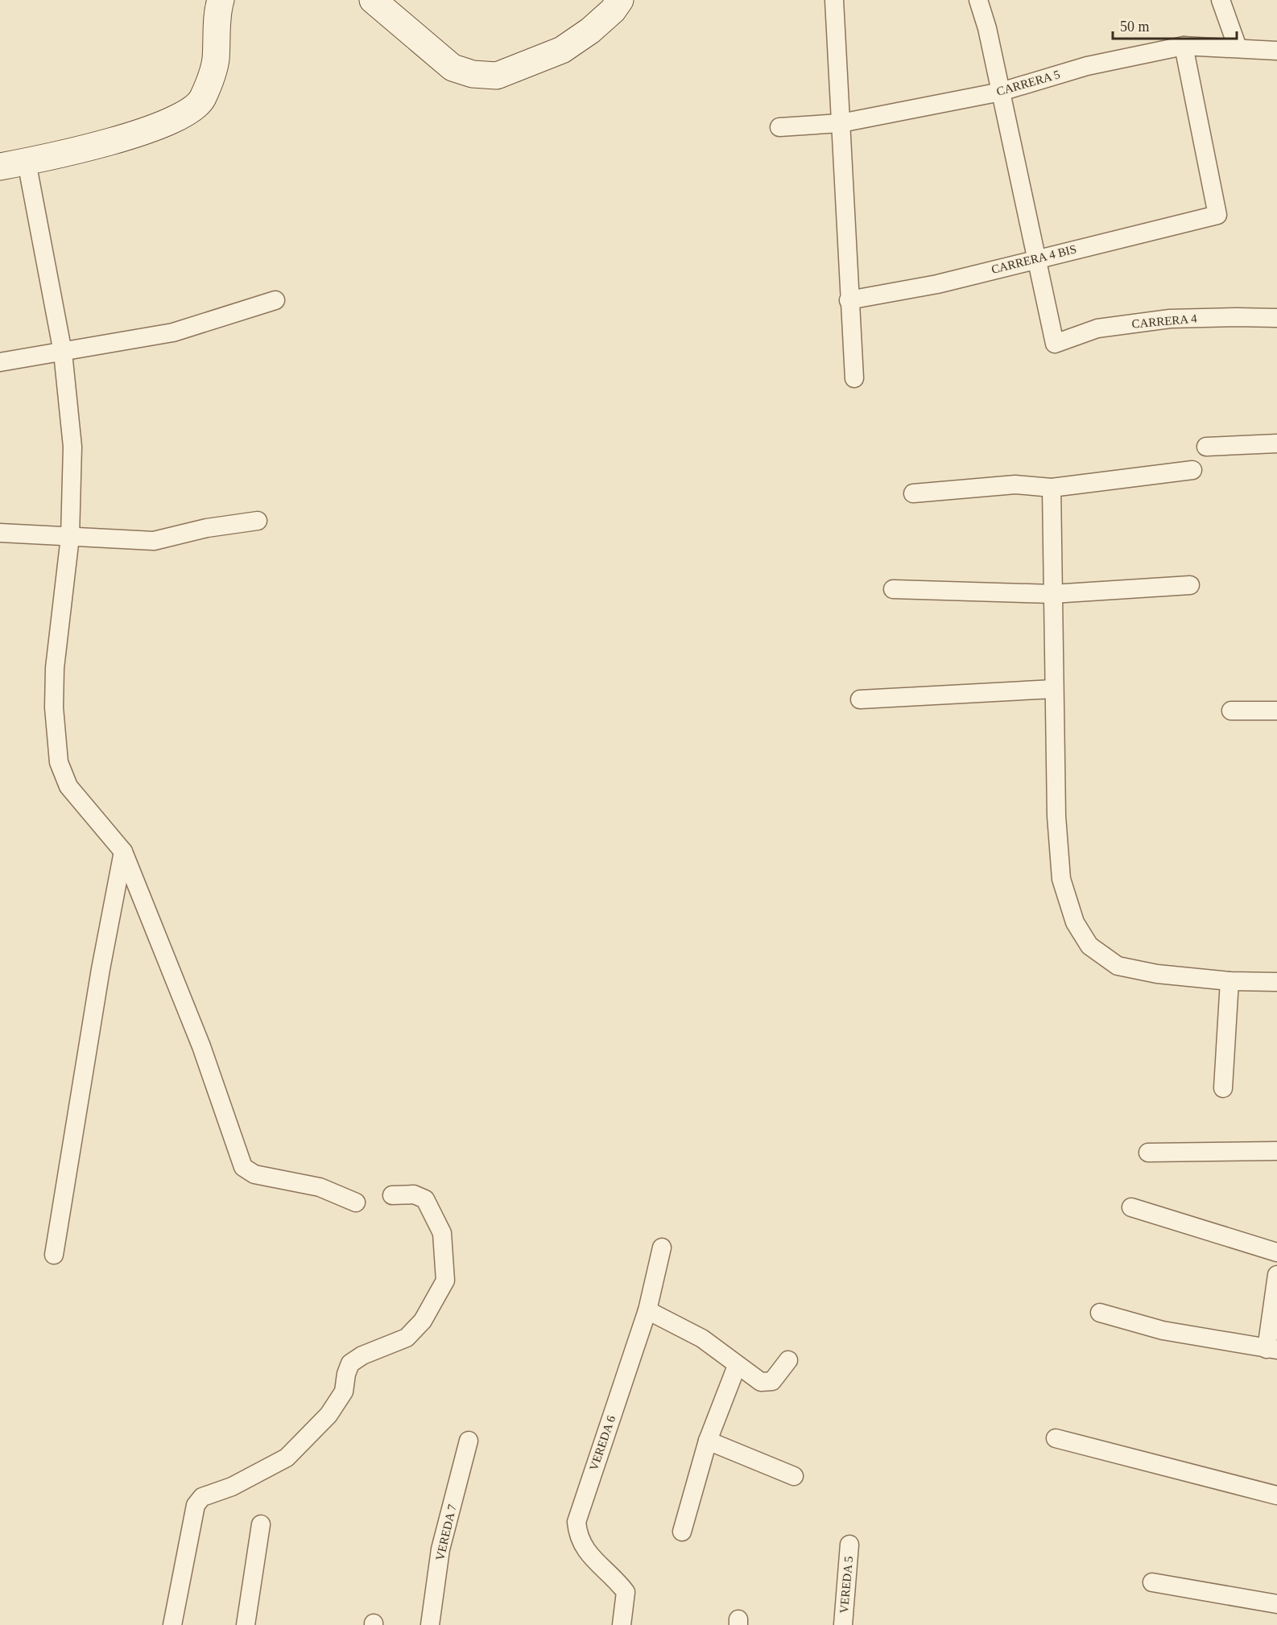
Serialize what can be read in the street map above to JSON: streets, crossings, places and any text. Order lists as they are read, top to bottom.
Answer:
{
  "streets": {
    "street": [
      "CARRERA 5",
      "CARRERA 4 BIS",
      "CARRERA 4",
      "VEREDA 6",
      "VEREDA 7",
      "VEREDA 5"
    ]
  },
  "crossings": [
    ["CARRERA 5", "CARRERA 4 BIS"],
    ["CARRERA 4 BIS", "CARRERA 4"]
  ],
  "scale_bar": "50 m"
}
